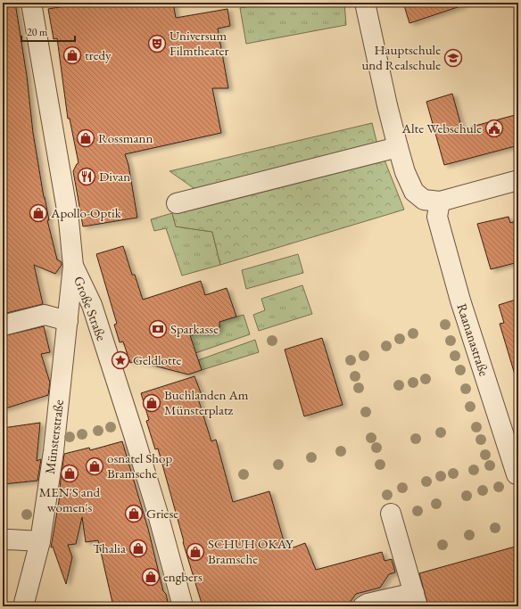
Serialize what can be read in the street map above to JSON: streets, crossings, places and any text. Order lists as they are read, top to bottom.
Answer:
{
  "streets": {
    "street": ["Große Straße", "Raananastraße", "Münsterstraße"]
  },
  "crossings": [
    ["Große Straße", "Münsterstraße"]
  ],
  "places": {
    "theatre": ["Universum Filmtheater"],
    "shop": [
      "tredy",
      "Rossmann",
      "Apollo-Optik",
      "Buchlanden Am Münsterplatz",
      "osnatel Shop Bramsche",
      "MEN'S and women's",
      "Griese",
      "Thalia",
      "SCHUH OKAY Bramsche",
      "engbers"
    ],
    "school or university": ["Hauptschule und Realschule"],
    "public building": ["Alte Webschule"],
    "restaurant": ["Divan"],
    "bank": ["Sparkasse"],
    "place": ["Geldlotte"]
  },
  "scale_bar": "20 m"
}
